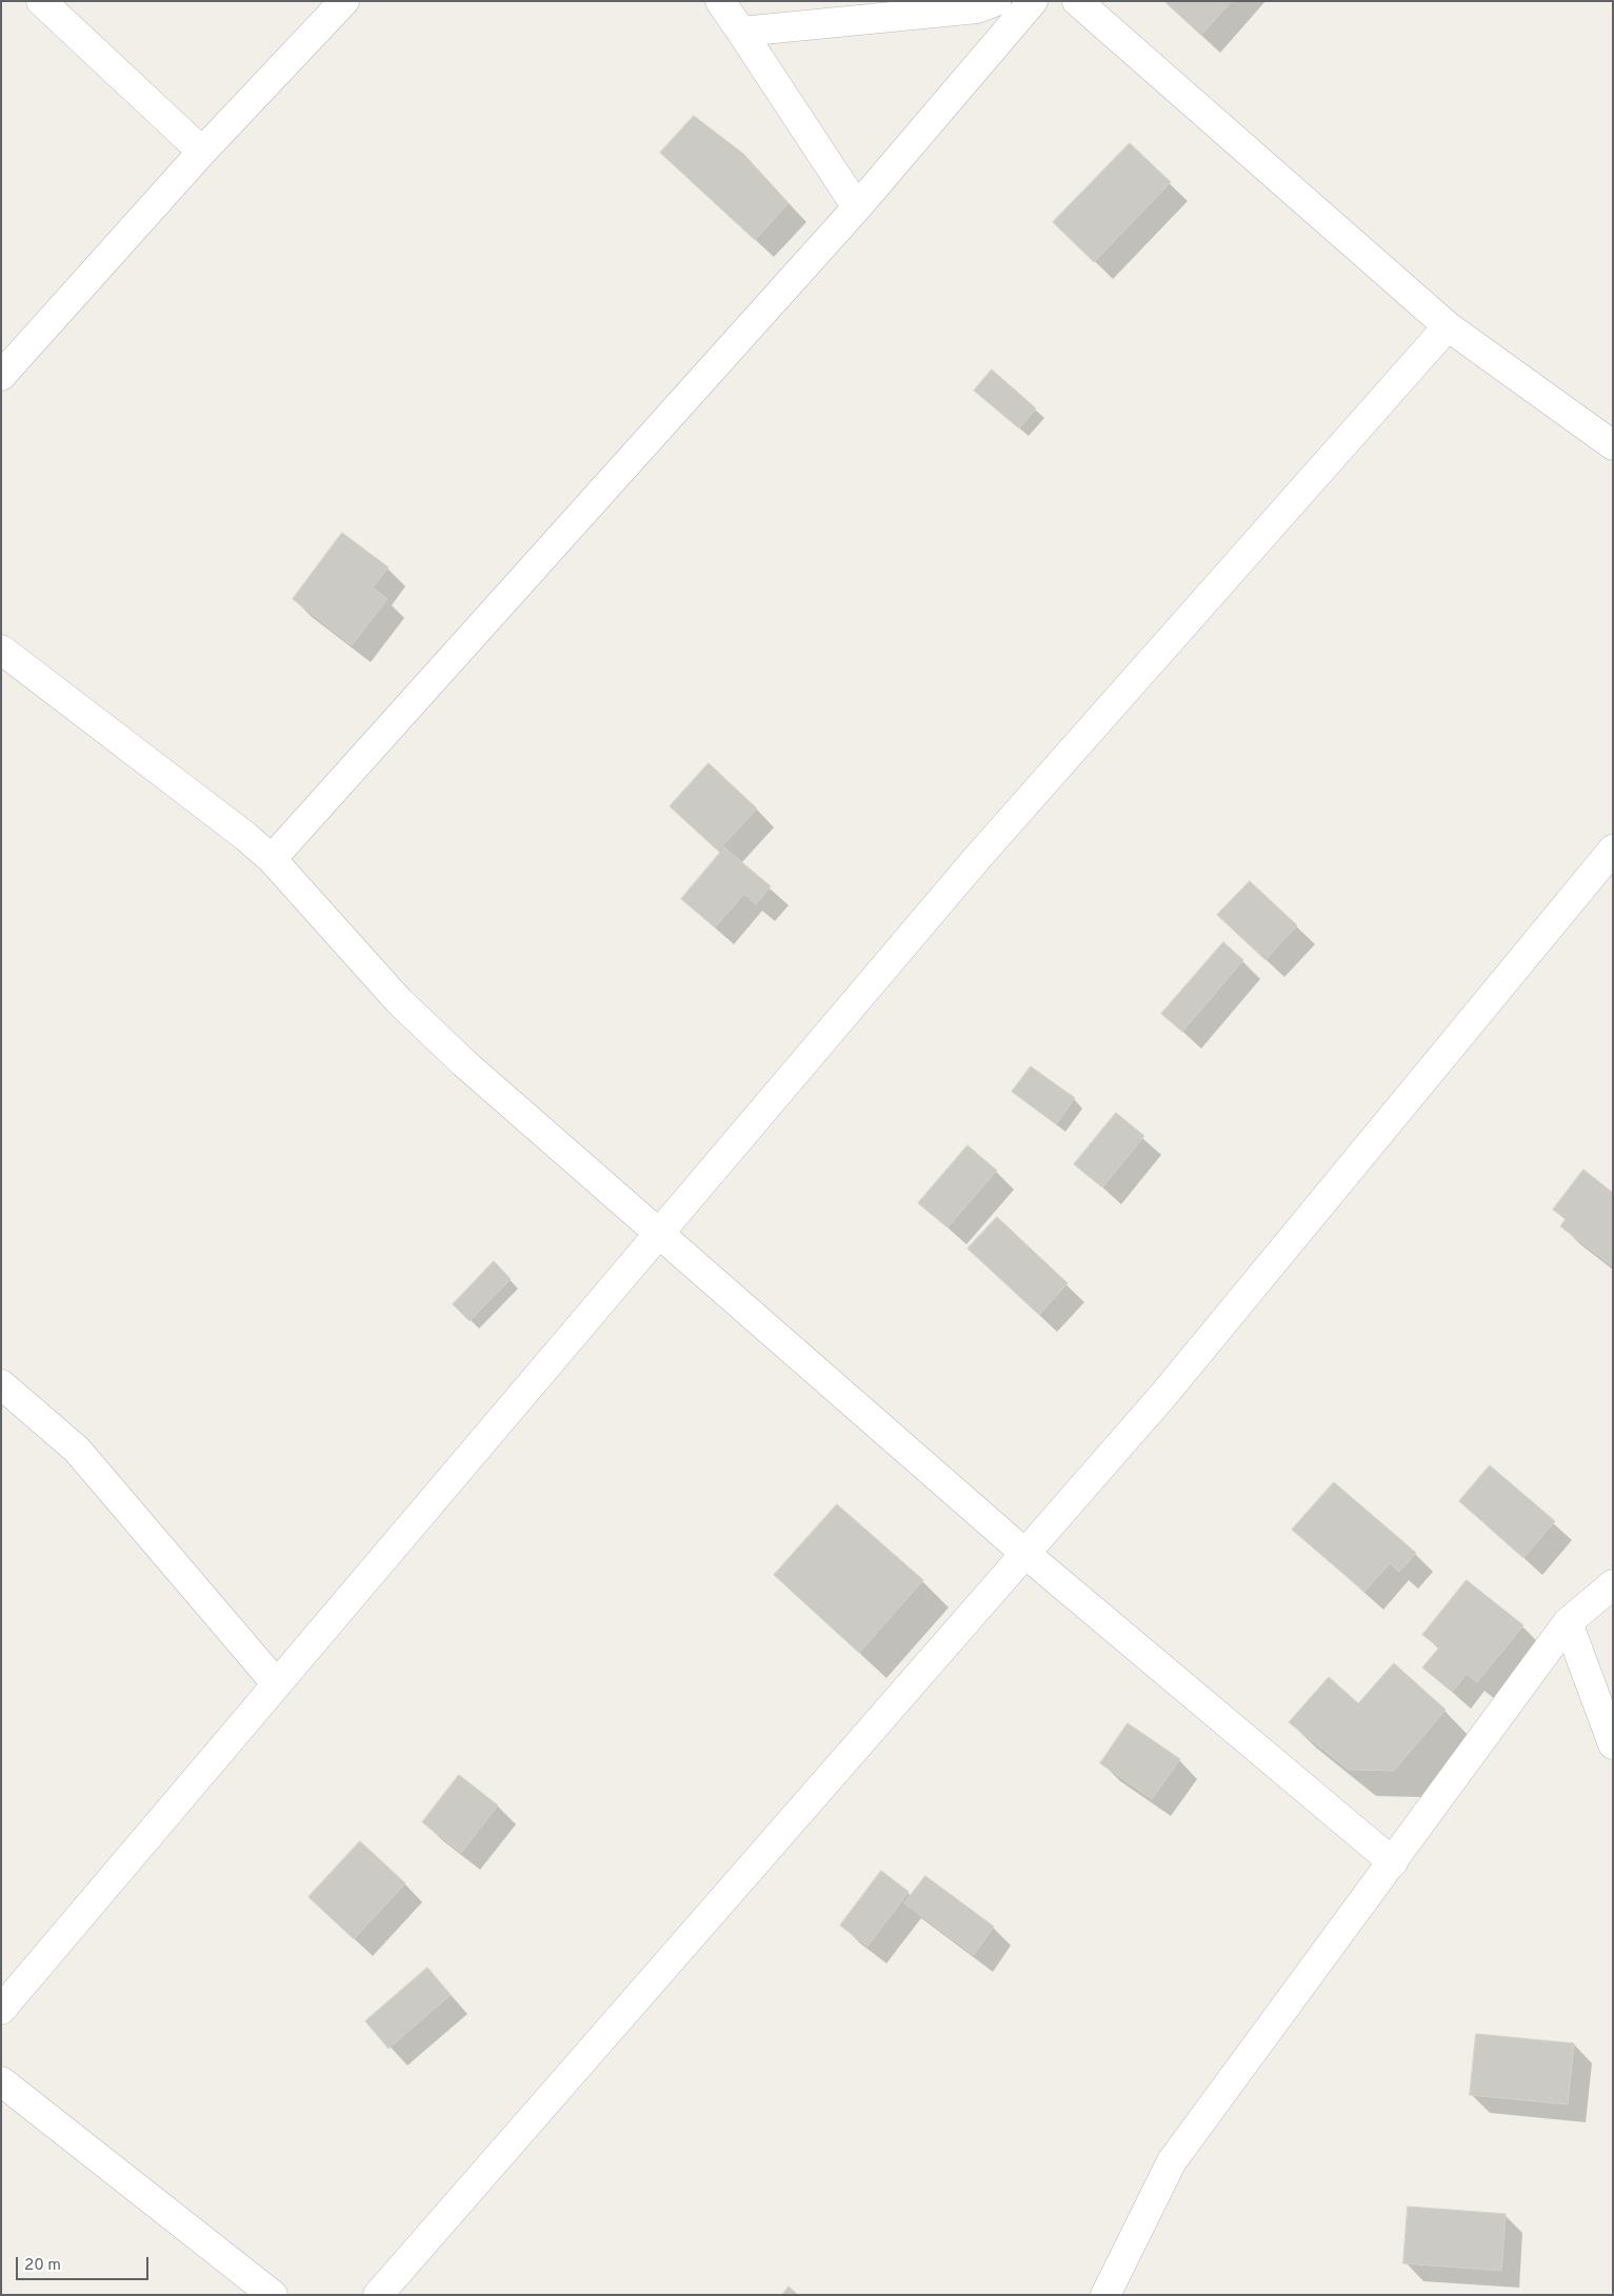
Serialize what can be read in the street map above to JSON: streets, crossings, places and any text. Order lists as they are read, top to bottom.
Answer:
{
  "scale_bar": "20 m"
}
